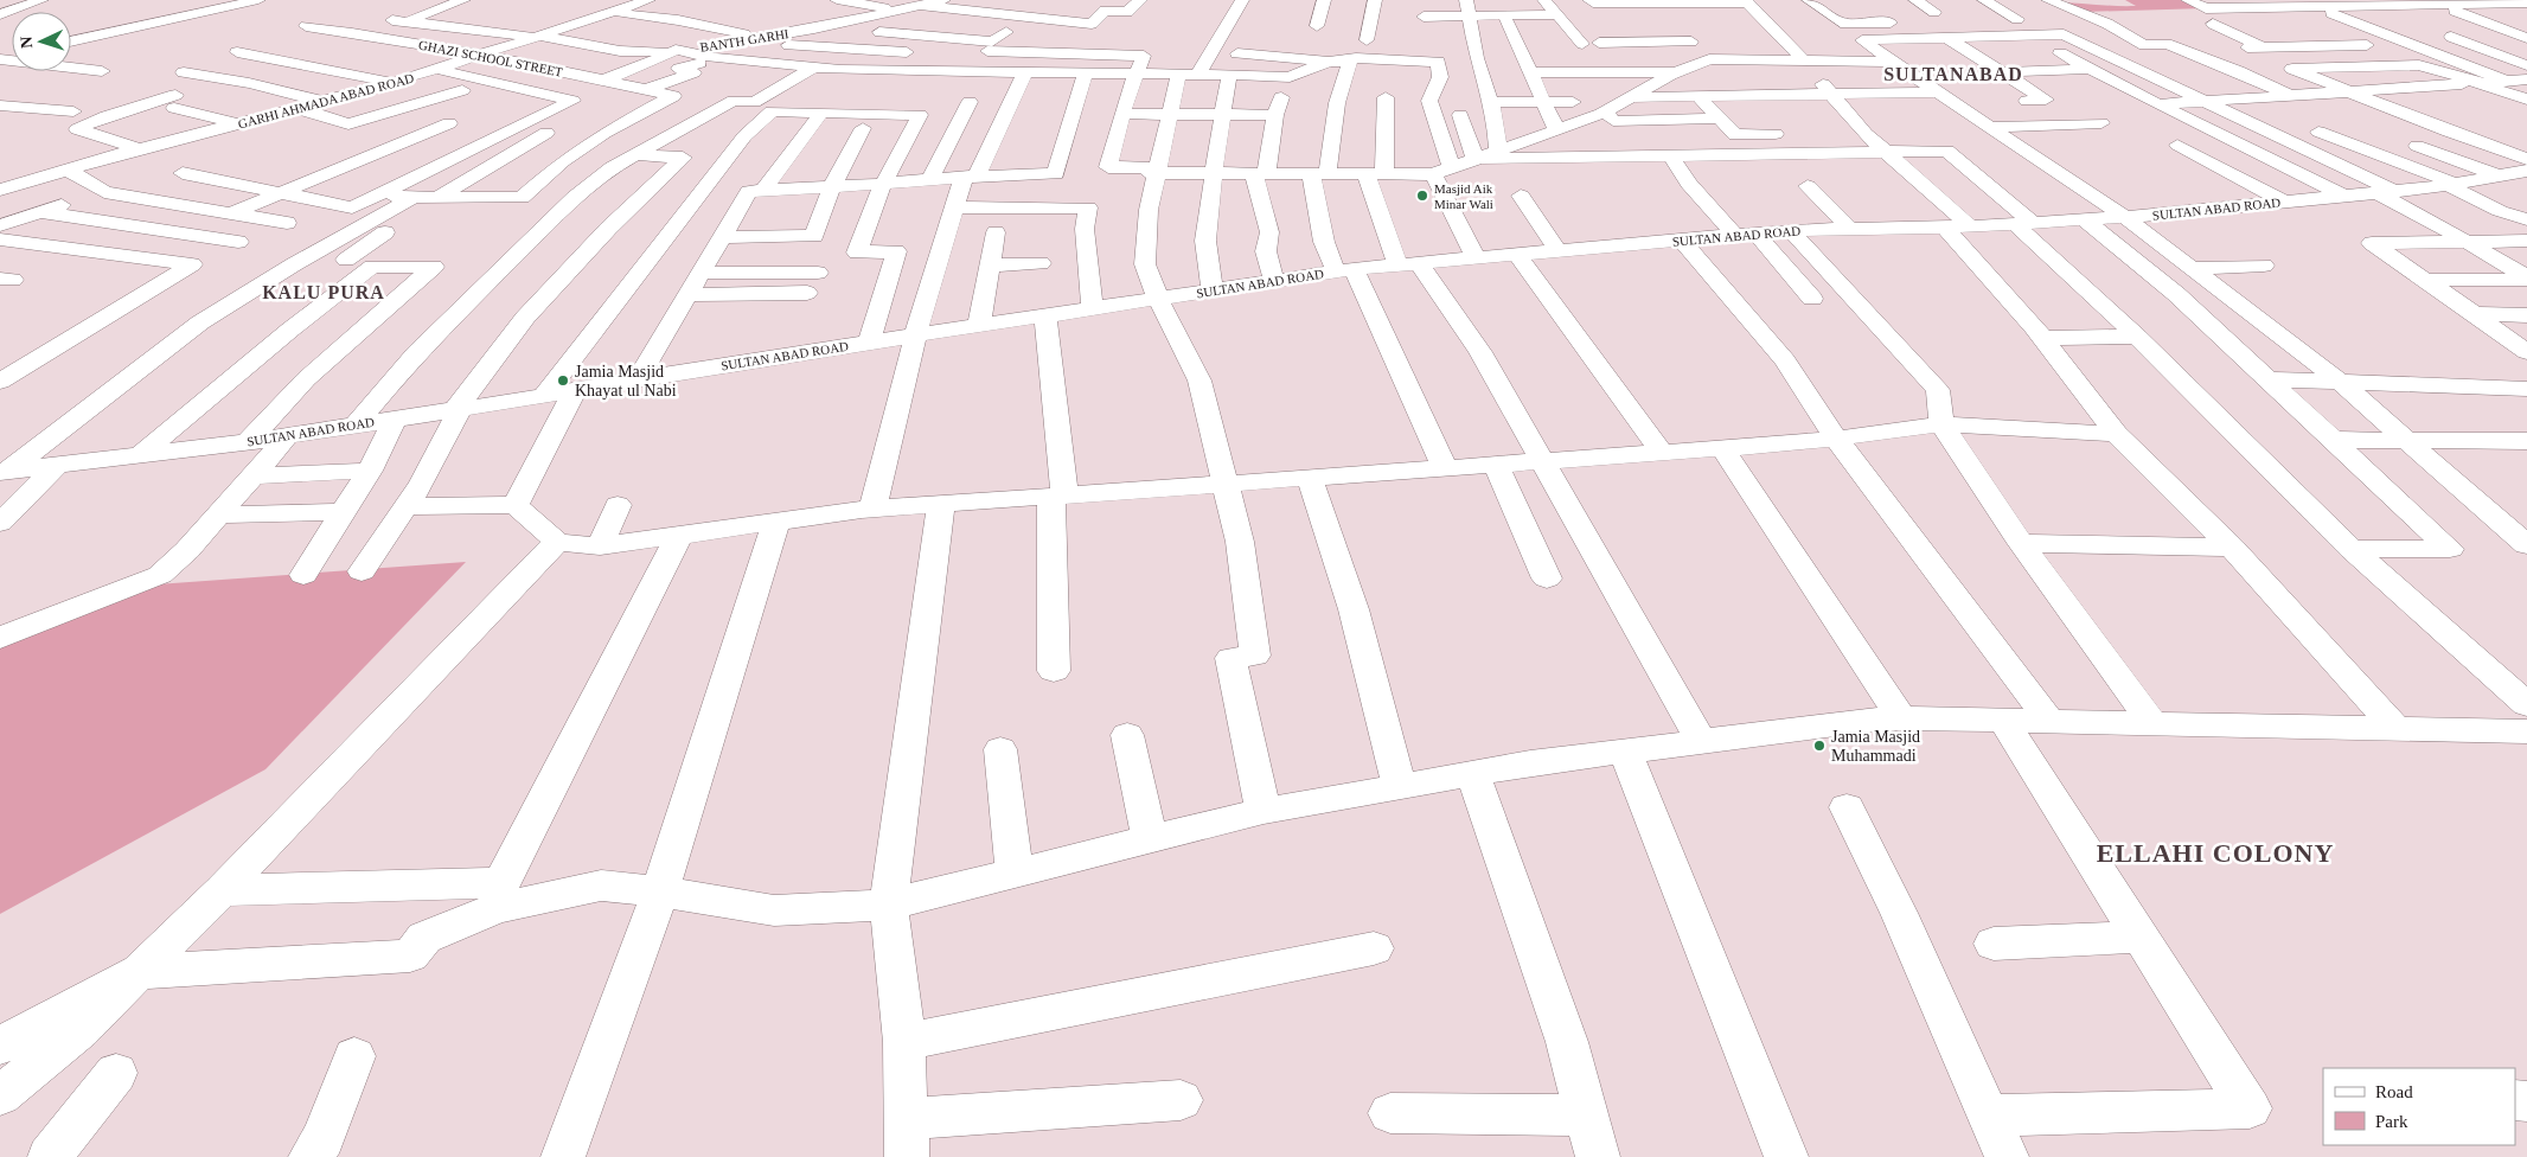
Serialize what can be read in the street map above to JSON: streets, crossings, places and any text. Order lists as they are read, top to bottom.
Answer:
{
  "streets": {
    "street": [
      "BANTH GARHI",
      "GHAZI SCHOOL STREET",
      "GARHI AHMADA ABAD ROAD",
      "SULTAN ABAD ROAD"
    ]
  },
  "crossings": [
    ["BANTH GARHI", "GARHI AHMADA ABAD ROAD"],
    ["GHAZI SCHOOL STREET", "GARHI AHMADA ABAD ROAD"]
  ],
  "districts": ["SULTANABAD", "KALU PURA", "ELLAHI COLONY"],
  "places": ["Masjid Aik Minar Wali", "Jamia Masjid Khayat ul Nabi", "Jamia Masjid Muhammadi"],
  "legend": ["Road", "Park"],
  "north": "left"
}
